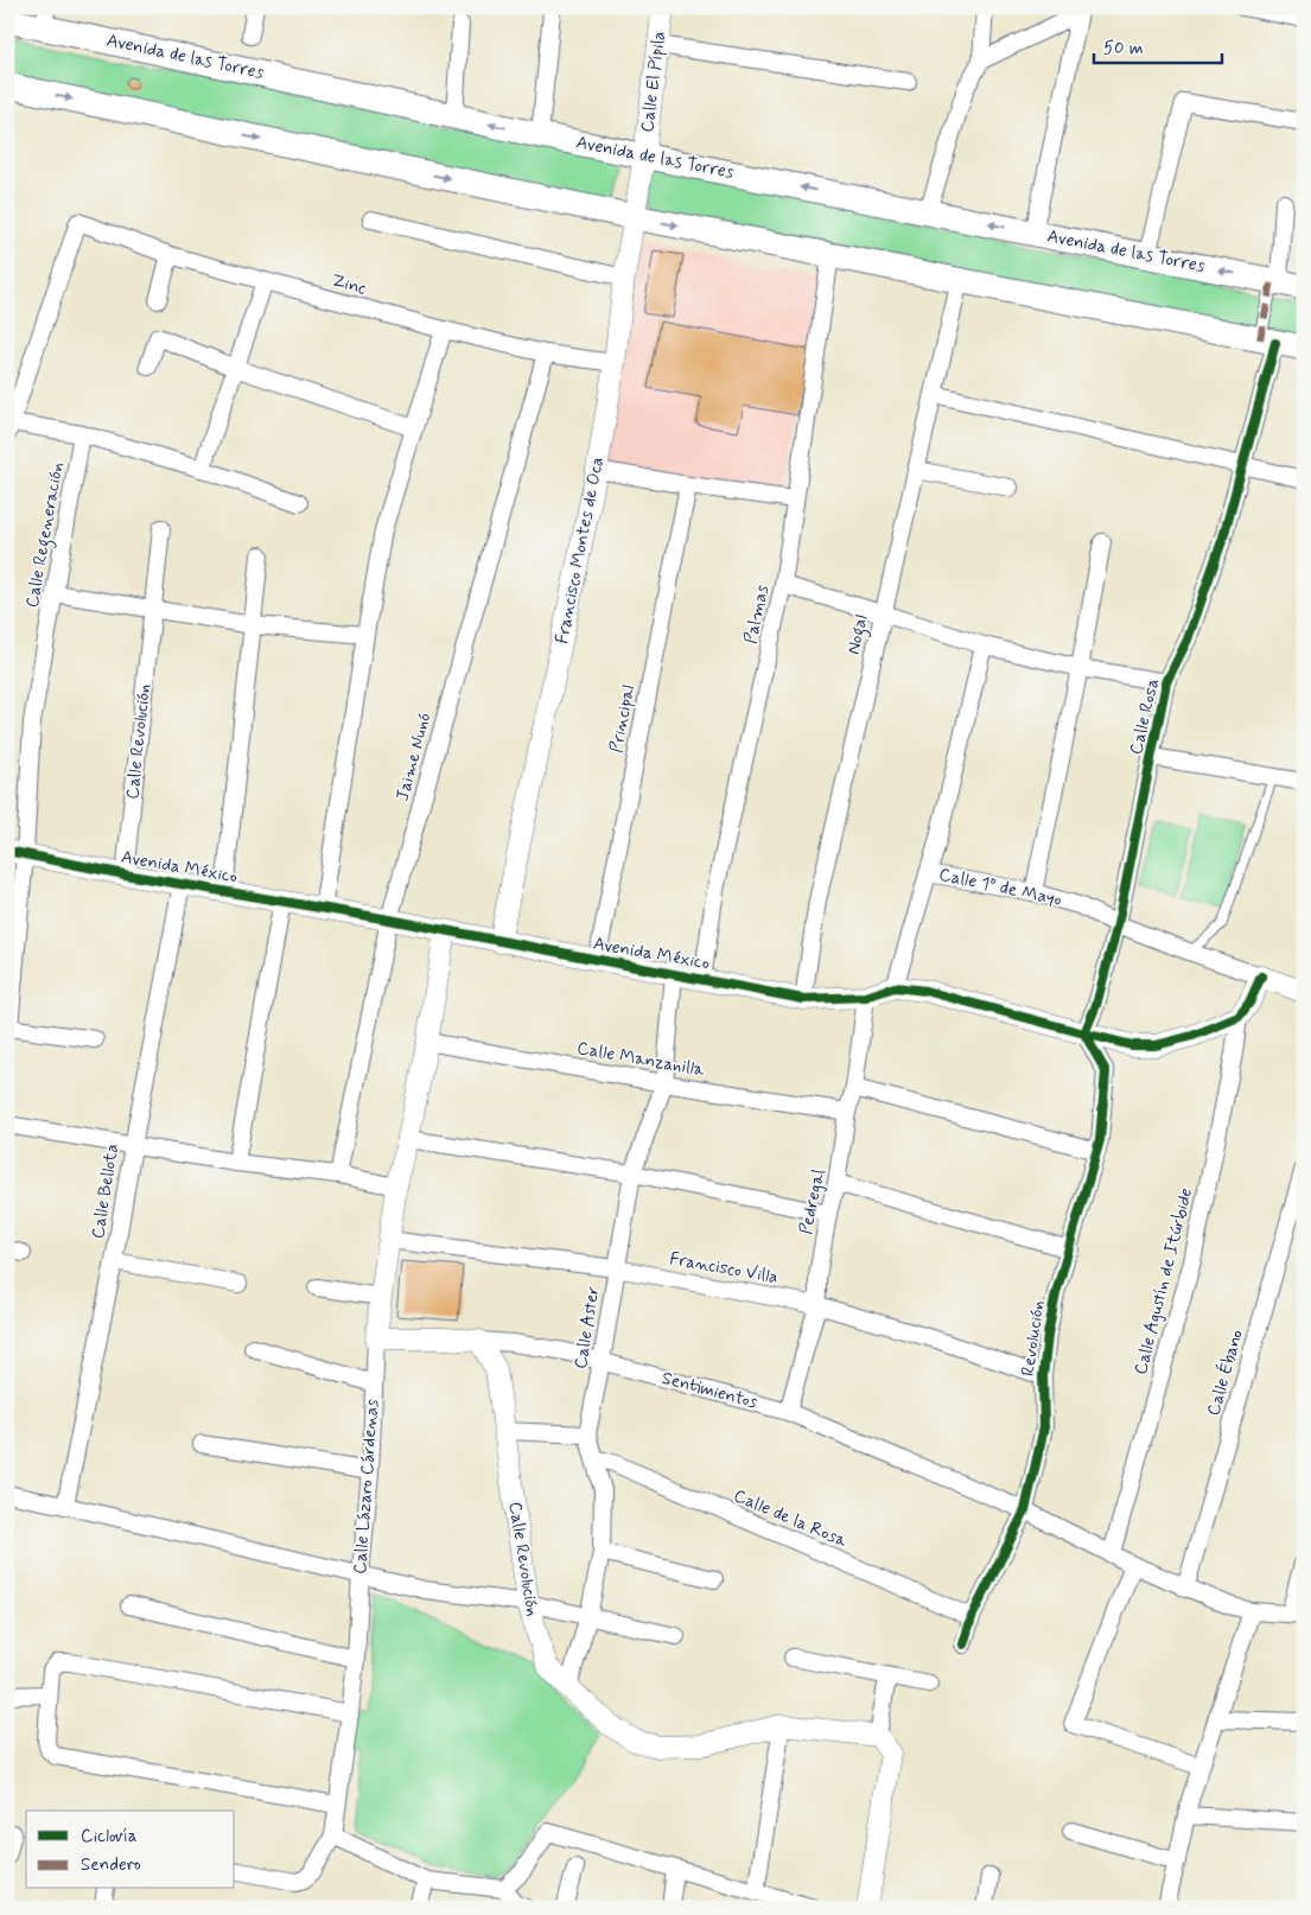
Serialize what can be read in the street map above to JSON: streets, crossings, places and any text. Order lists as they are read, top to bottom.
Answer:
{
  "streets": {
    "main road": ["Avenida de las Torres"],
    "street": [
      "Calle El Pípila",
      "Zinc",
      "Calle Regeneración",
      "Francisco Montes de Oca",
      "Palmas",
      "Nogal",
      "Calle Rosa",
      "Principal",
      "Calle Revolución",
      "Jaime Nunó",
      "Avenida México",
      "Calle 1º de Mayo",
      "Calle Manzanilla",
      "Calle Bellota",
      "Pedregal",
      "Francisco Villa",
      "Calle Agustín de Itúrbide",
      "Calle Aster",
      "Revolución",
      "Calle Ébano",
      "Sentimientos",
      "Calle Lázaro Cárdenas",
      "Calle de la Rosa"
    ]
  },
  "crossings": [
    ["Avenida de las Torres", "Calle El Pípila"],
    ["Avenida de las Torres", "Francisco Montes de Oca"],
    ["Calle El Pípila", "Francisco Montes de Oca"],
    ["Zinc", "Francisco Montes de Oca"],
    ["Zinc", "Jaime Nunó"],
    ["Calle Regeneración", "Avenida México"],
    ["Francisco Montes de Oca", "Avenida México"],
    ["Palmas", "Avenida México"],
    ["Nogal", "Avenida México"],
    ["Calle Rosa", "Avenida México"],
    ["Calle Rosa", "Calle 1º de Mayo"],
    ["Calle Rosa", "Revolución"],
    ["Principal", "Avenida México"],
    ["Calle Revolución", "Avenida México"],
    ["Calle Revolución", "Calle Aster"],
    ["Calle Revolución", "Sentimientos"],
    ["Jaime Nunó", "Avenida México"],
    ["Avenida México", "Calle Bellota"],
    ["Avenida México", "Pedregal"],
    ["Avenida México", "Calle Agustín de Itúrbide"],
    ["Avenida México", "Calle Aster"],
    ["Avenida México", "Revolución"],
    ["Avenida México", "Calle Lázaro Cárdenas"],
    ["Calle Manzanilla", "Pedregal"],
    ["Calle Manzanilla", "Calle Aster"],
    ["Calle Manzanilla", "Calle Lázaro Cárdenas"],
    ["Pedregal", "Francisco Villa"],
    ["Pedregal", "Sentimientos"],
    ["Francisco Villa", "Calle Aster"],
    ["Francisco Villa", "Revolución"],
    ["Francisco Villa", "Calle Lázaro Cárdenas"],
    ["Calle Agustín de Itúrbide", "Sentimientos"],
    ["Calle Aster", "Sentimientos"],
    ["Calle Aster", "Calle de la Rosa"],
    ["Revolución", "Sentimientos"],
    ["Revolución", "Calle de la Rosa"],
    ["Calle Ébano", "Sentimientos"],
    ["Sentimientos", "Calle Lázaro Cárdenas"]
  ],
  "legend": ["Ciclovía", "Sendero"],
  "scale_bar": "50 m"
}
